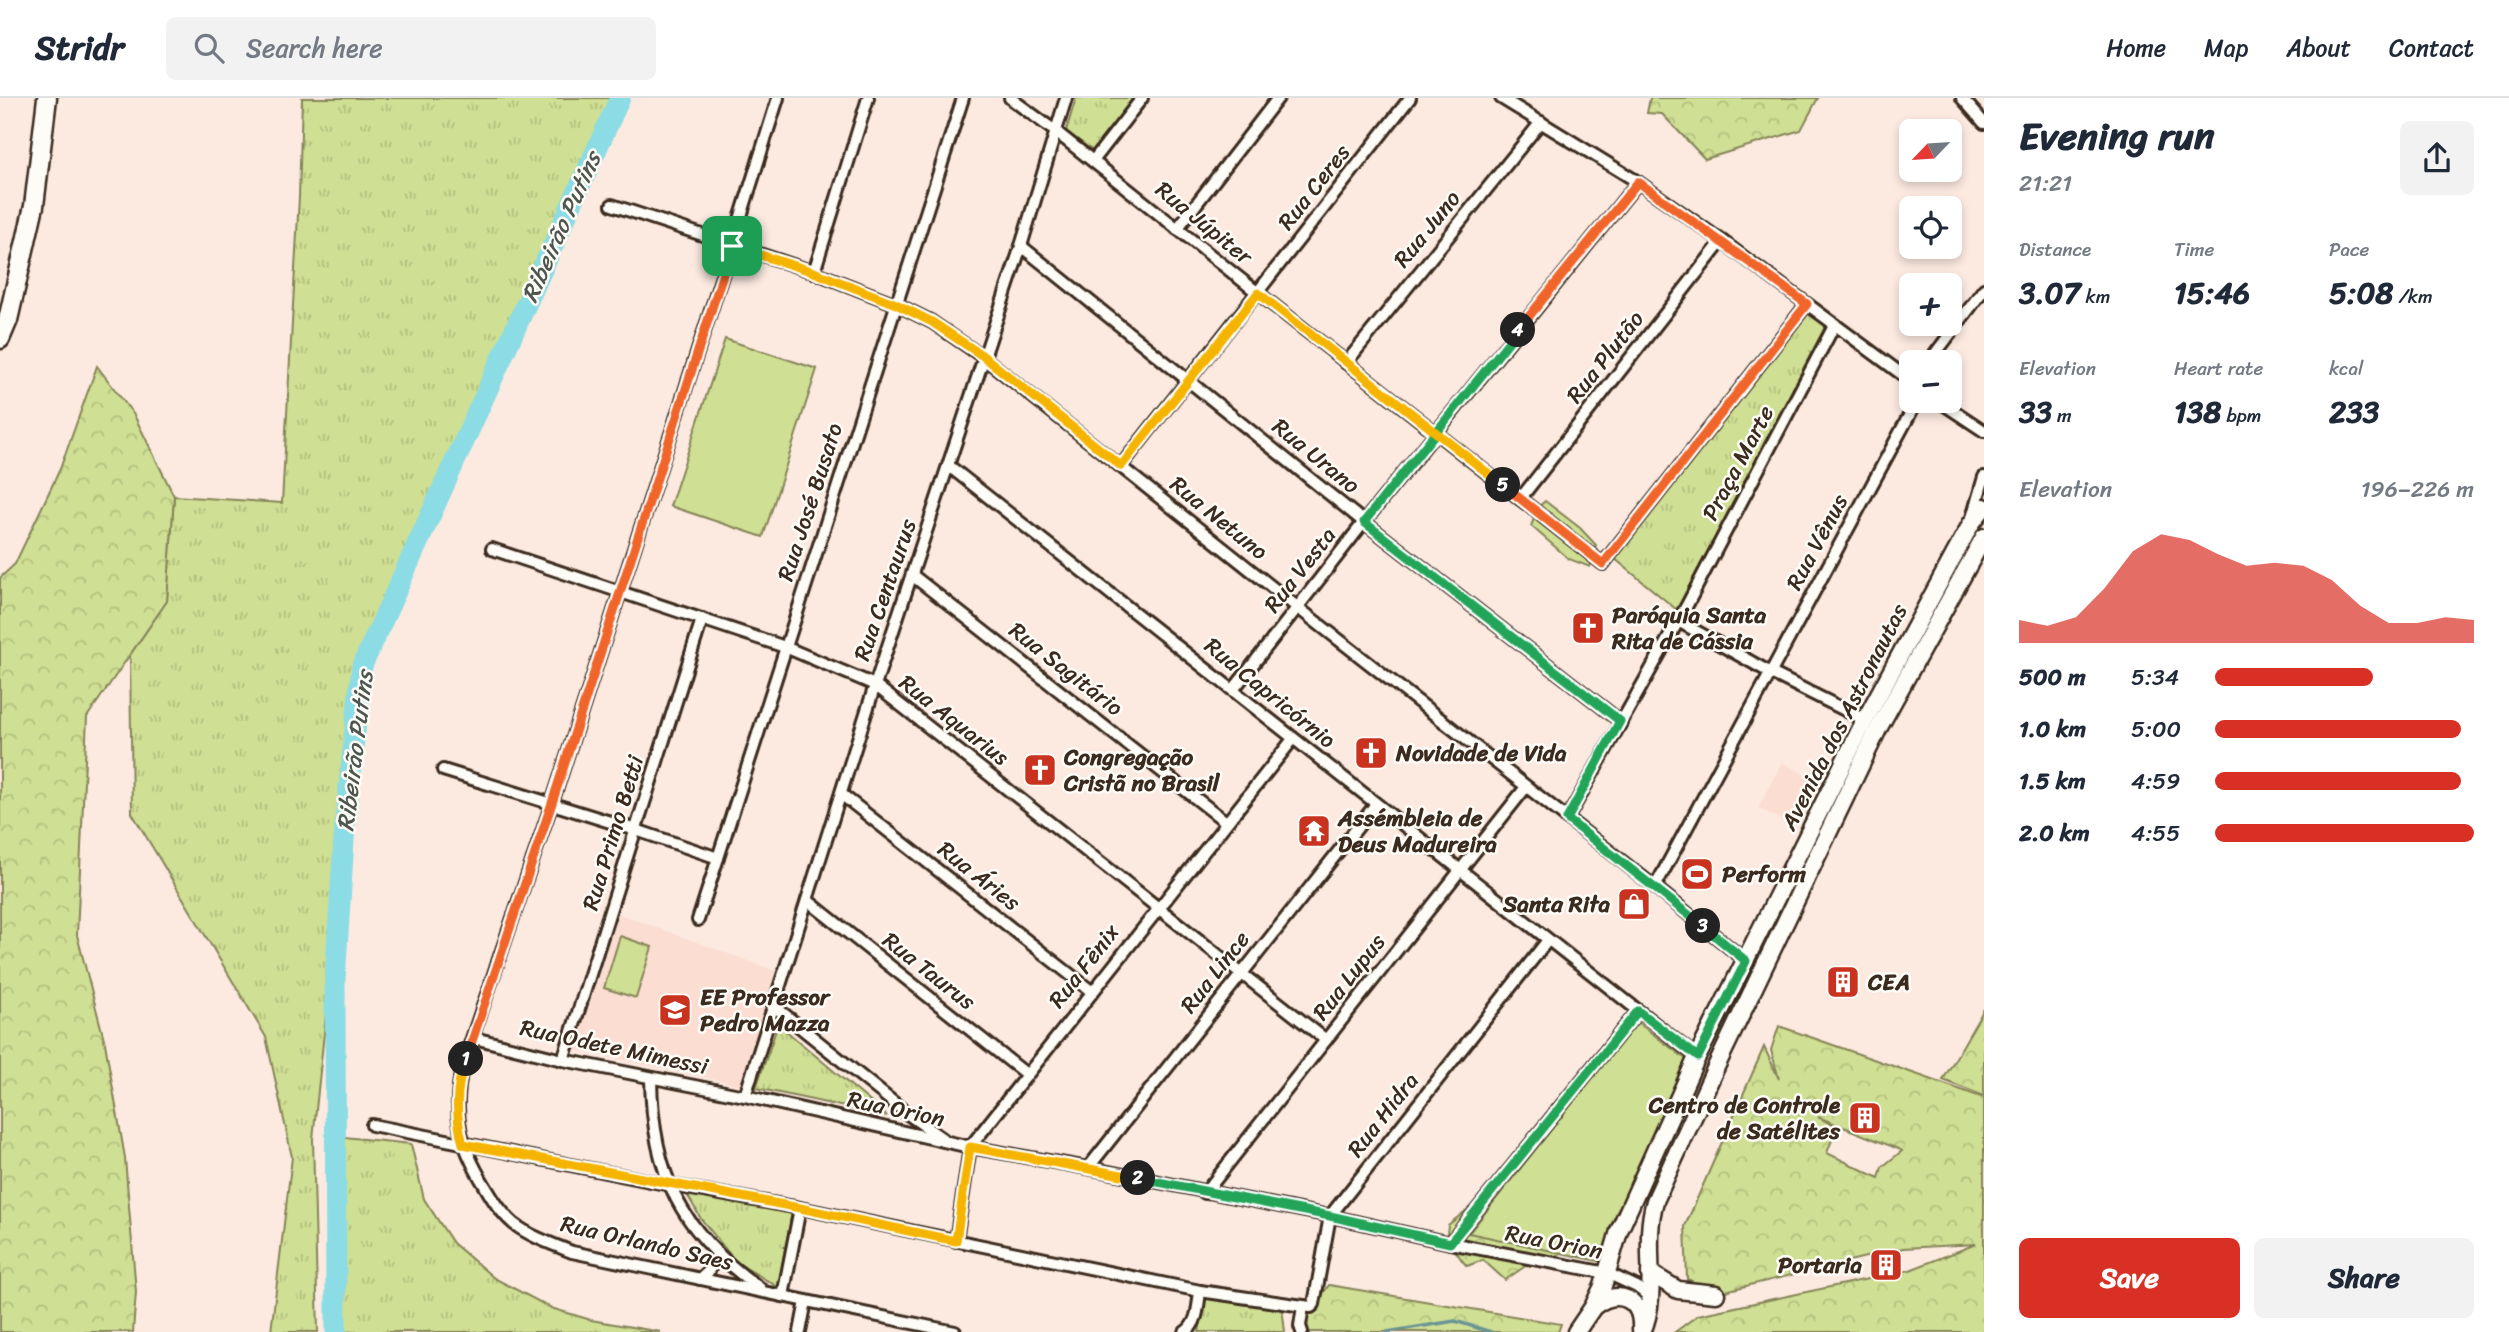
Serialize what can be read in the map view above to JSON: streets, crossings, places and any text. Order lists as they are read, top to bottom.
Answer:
{
  "streets": {
    "main road": ["Avenida dos Astronautas"],
    "street": [
      "Rua Ceres",
      "Rua Júpiter",
      "Rua Juno",
      "Rua Plutão",
      "Rua Urano",
      "Praça Marte",
      "Rua José Busato",
      "Rua Netuno",
      "Rua Vênus",
      "Rua Vesta",
      "Rua Centaurus",
      "Rua Sagitário",
      "Rua Capricórnio",
      "Rua Aquarius",
      "Rua Primo Betti",
      "Rua Áries",
      "Rua Fênix",
      "Rua Taurus",
      "Rua Lince",
      "Rua Lupus",
      "Rua Odete Mimessi",
      "Rua Orion",
      "Rua Hidra",
      "Rua Orlando Saes"
    ]
  },
  "crossings": [
    ["Rua Ceres", "Rua Júpiter"],
    ["Rua Ceres", "Rua Urano"],
    ["Rua Ceres", "Rua Netuno"],
    ["Rua Júpiter", "Rua Juno"],
    ["Rua Júpiter", "Rua Plutão"],
    ["Rua Júpiter", "Praça Marte"],
    ["Rua Júpiter", "Rua Vesta"],
    ["Rua Júpiter", "Rua Centaurus"],
    ["Rua Urano", "Praça Marte"],
    ["Rua Urano", "Rua Vesta"],
    ["Rua Urano", "Rua Centaurus"],
    ["Praça Marte", "Rua Netuno"],
    ["Rua José Busato", "Rua Netuno"],
    ["Rua José Busato", "Rua Aquarius"],
    ["Rua Netuno", "Rua Vênus"],
    ["Rua Netuno", "Rua Vesta"],
    ["Rua Netuno", "Rua Centaurus"],
    ["Rua Netuno", "Avenida dos Astronautas"],
    ["Rua Netuno", "Rua Lupus"],
    ["Rua Netuno", "Rua Orlando Saes"],
    ["Rua Vesta", "Rua Capricórnio"],
    ["Rua Centaurus", "Rua Sagitário"],
    ["Rua Centaurus", "Rua Capricórnio"],
    ["Rua Centaurus", "Rua Aquarius"],
    ["Rua Centaurus", "Rua Áries"],
    ["Rua Centaurus", "Rua Taurus"],
    ["Rua Centaurus", "Rua Odete Mimessi"],
    ["Rua Centaurus", "Rua Orion"],
    ["Rua Sagitário", "Rua Fênix"],
    ["Rua Capricórnio", "Avenida dos Astronautas"],
    ["Rua Capricórnio", "Rua Fênix"],
    ["Rua Capricórnio", "Rua Lince"],
    ["Rua Capricórnio", "Rua Lupus"],
    ["Rua Capricórnio", "Rua Hidra"],
    ["Avenida dos Astronautas", "Rua Orion"],
    ["Rua Aquarius", "Rua Primo Betti"],
    ["Rua Aquarius", "Rua Fênix"],
    ["Rua Aquarius", "Rua Lince"],
    ["Rua Aquarius", "Rua Lupus"],
    ["Rua Aquarius", "Rua Orlando Saes"],
    ["Rua Primo Betti", "Rua Odete Mimessi"],
    ["Rua Áries", "Rua Fênix"],
    ["Rua Fênix", "Rua Taurus"],
    ["Rua Fênix", "Rua Orion"],
    ["Rua Lince", "Rua Orion"],
    ["Rua Lupus", "Rua Orion"],
    ["Rua Odete Mimessi", "Rua Orion"],
    ["Rua Odete Mimessi", "Rua Orlando Saes"],
    ["Rua Orion", "Rua Hidra"]
  ],
  "water": ["Ribeirão Putins"],
  "places": {
    "church": ["Paróquia Santa Rita de Cássia", "Novidade de Vida", "Congregação Cristã no Brasil"],
    "temple": ["Assémbleia de Deus Madureira"],
    "sports": ["Perform"],
    "shop": ["Santa Rita"],
    "building": ["CEA", "Centro de Controle de Satélites", "Portaria"],
    "school or university": ["EE Professor Pedro Mazza"]
  },
  "north": "bottom left",
  "page": {
    "header": "Stridr",
    "search": "Search here",
    "nav": [
      "Home",
      "Map",
      "About",
      "Contact"
    ],
    "heading": ["Evening run", "21:21"],
    "map_buttons": ["+", "−"],
    "stats": [
      ["Distance", "3.07 km"],
      ["Time", "15:46"],
      ["Pace", "5:08 /km"],
      ["Elevation", "33 m"],
      ["Heart rate", "138 bpm"],
      ["kcal", "233"]
    ],
    "pins": [
      "4",
      "5",
      "3",
      "1",
      "2"
    ],
    "chart": ["Elevation", "196–226 m"],
    "list": [
      {
        "name": "500 m",
        "note": "5:34"
      },
      {
        "name": "1.0 km",
        "note": "5:00"
      },
      {
        "name": "1.5 km",
        "note": "4:59"
      },
      {
        "name": "2.0 km",
        "note": "4:55"
      }
    ],
    "buttons": ["Save", "Share"]
  }
}
